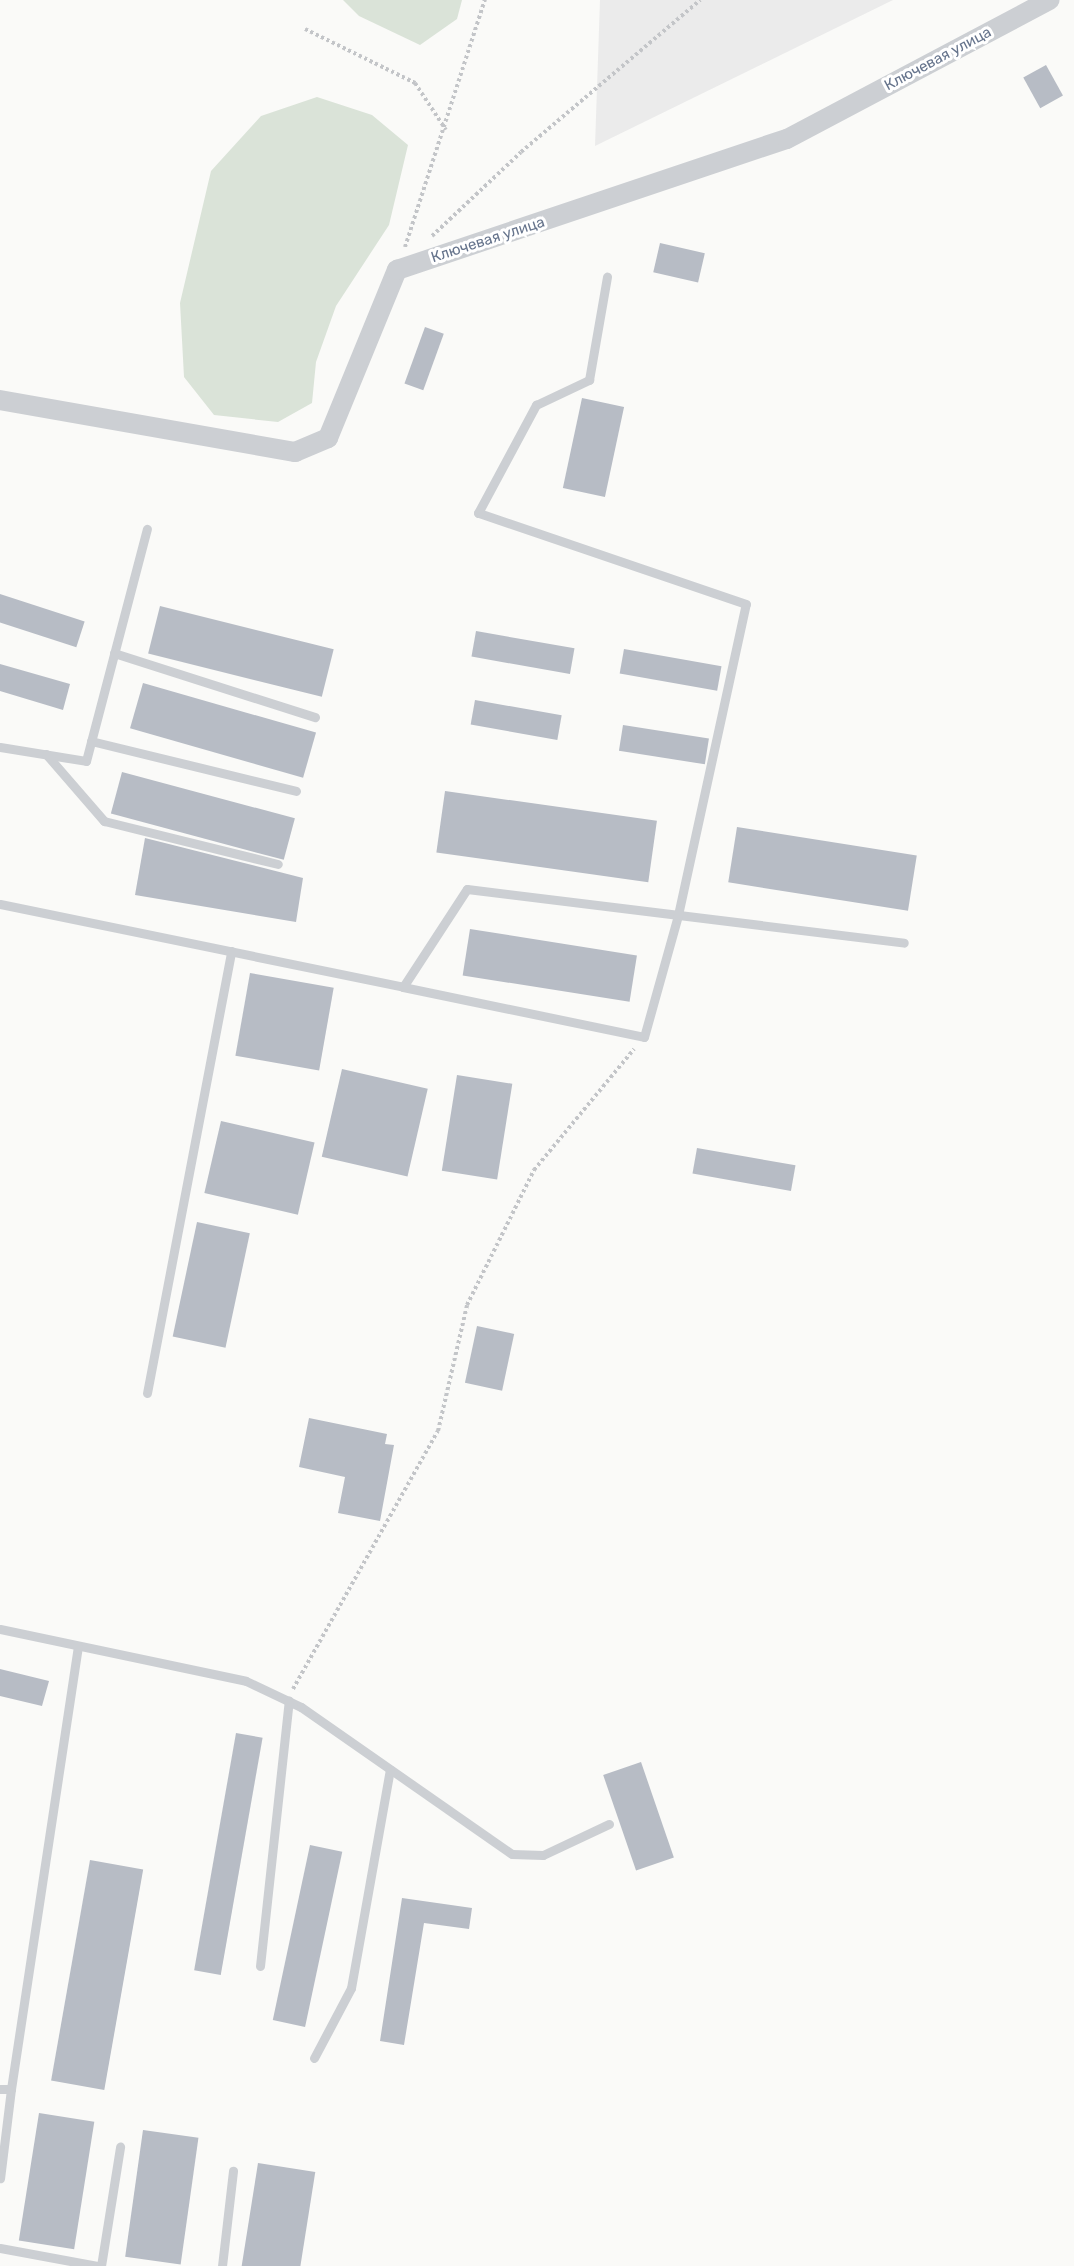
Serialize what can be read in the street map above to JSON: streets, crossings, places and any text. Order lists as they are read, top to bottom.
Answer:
{
  "streets": {
    "street": ["Ключевая улица"]
  }
}
